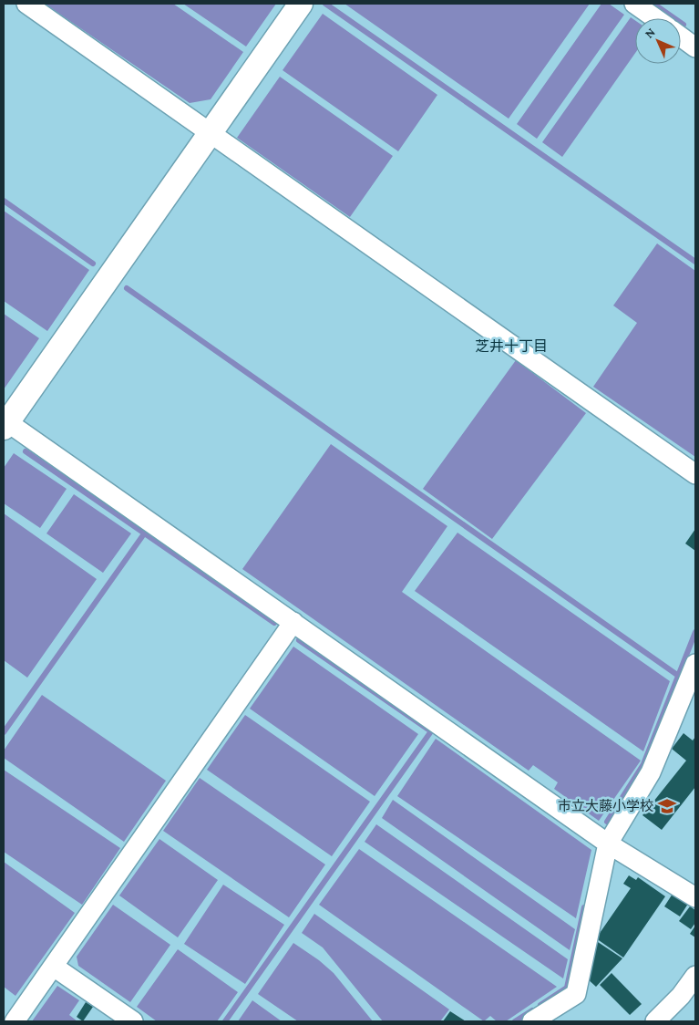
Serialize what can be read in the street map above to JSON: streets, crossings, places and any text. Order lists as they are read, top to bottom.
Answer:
{
  "districts": ["芝井十丁目"],
  "places": {
    "school or university": ["市立大藤小学校"]
  },
  "north": "top left"
}
